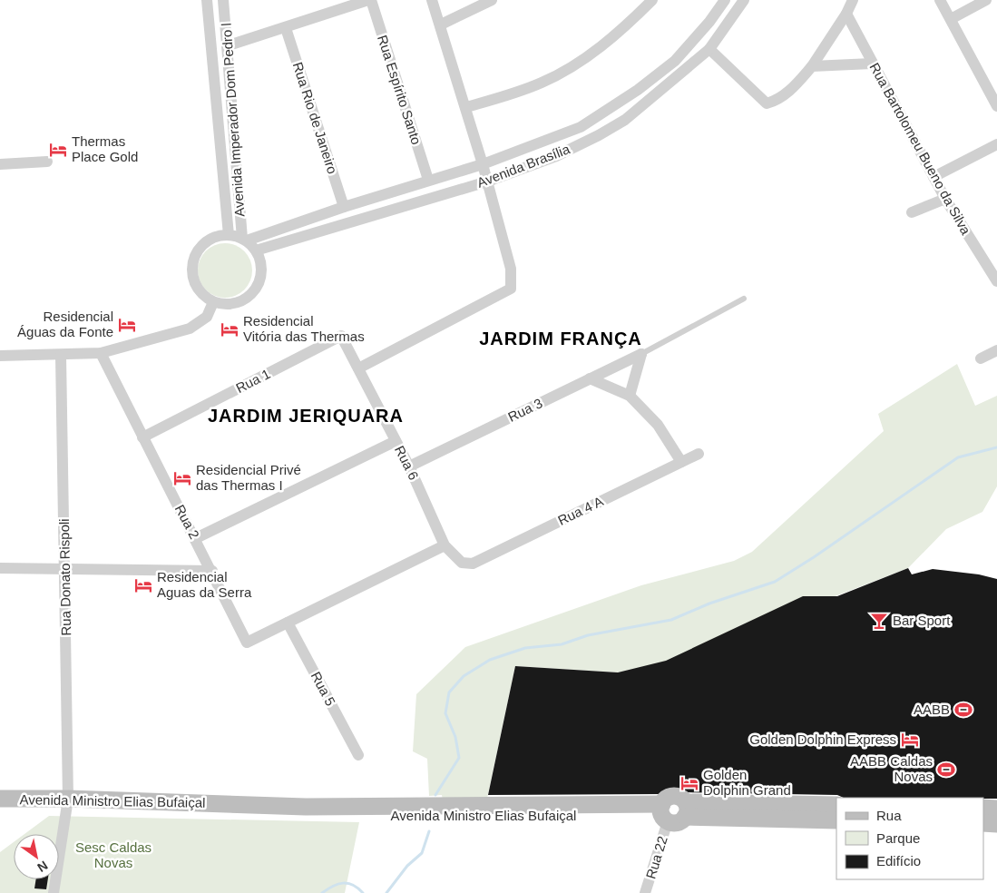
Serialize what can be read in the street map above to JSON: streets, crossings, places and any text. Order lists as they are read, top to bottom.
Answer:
{
  "streets": {
    "main road": ["Avenida Ministro Elias Bufaiçal"],
    "street": [
      "Rua Espírito Santo",
      "Rua Rio de Janeiro",
      "Avenida Imperador Dom Pedro l",
      "Rua Bartolomeu Bueno da Silva",
      "Avenida Brasília",
      "Rua 1",
      "Rua 3",
      "Rua 6",
      "Rua 4 A",
      "Rua 2",
      "Rua Donato Rispoli",
      "Rua 5",
      "Rua 22"
    ]
  },
  "crossings": [
    ["Rua Espírito Santo", "Avenida Brasília"],
    ["Rua Rio de Janeiro", "Avenida Brasília"],
    ["Avenida Imperador Dom Pedro l", "Avenida Brasília"],
    ["Rua 1", "Rua 6"],
    ["Rua 1", "Rua 2"],
    ["Rua 3", "Rua 6"],
    ["Rua 6", "Rua 4 A"],
    ["Rua 2", "Rua 5"],
    ["Rua Donato Rispoli", "Avenida Ministro Elias Bufaiçal"],
    ["Avenida Ministro Elias Bufaiçal", "Rua 22"]
  ],
  "districts": ["JARDIM FRANÇA", "JARDIM JERIQUARA"],
  "parks": ["Sesc Caldas Novas"],
  "places": {
    "hotel": [
      "Thermas Place Gold",
      "Residencial Águas da Fonte",
      "Residencial Vitória das Thermas",
      "Residencial Privé das Thermas I",
      "Residencial Aguas da Serra",
      "Golden Dolphin Express",
      "Golden Dolphin Grand"
    ],
    "bar": ["Bar Sport"],
    "sports": ["AABB", "AABB Caldas Novas"]
  },
  "legend": ["Rua", "Parque", "Edifício"],
  "north": "bottom right"
}
